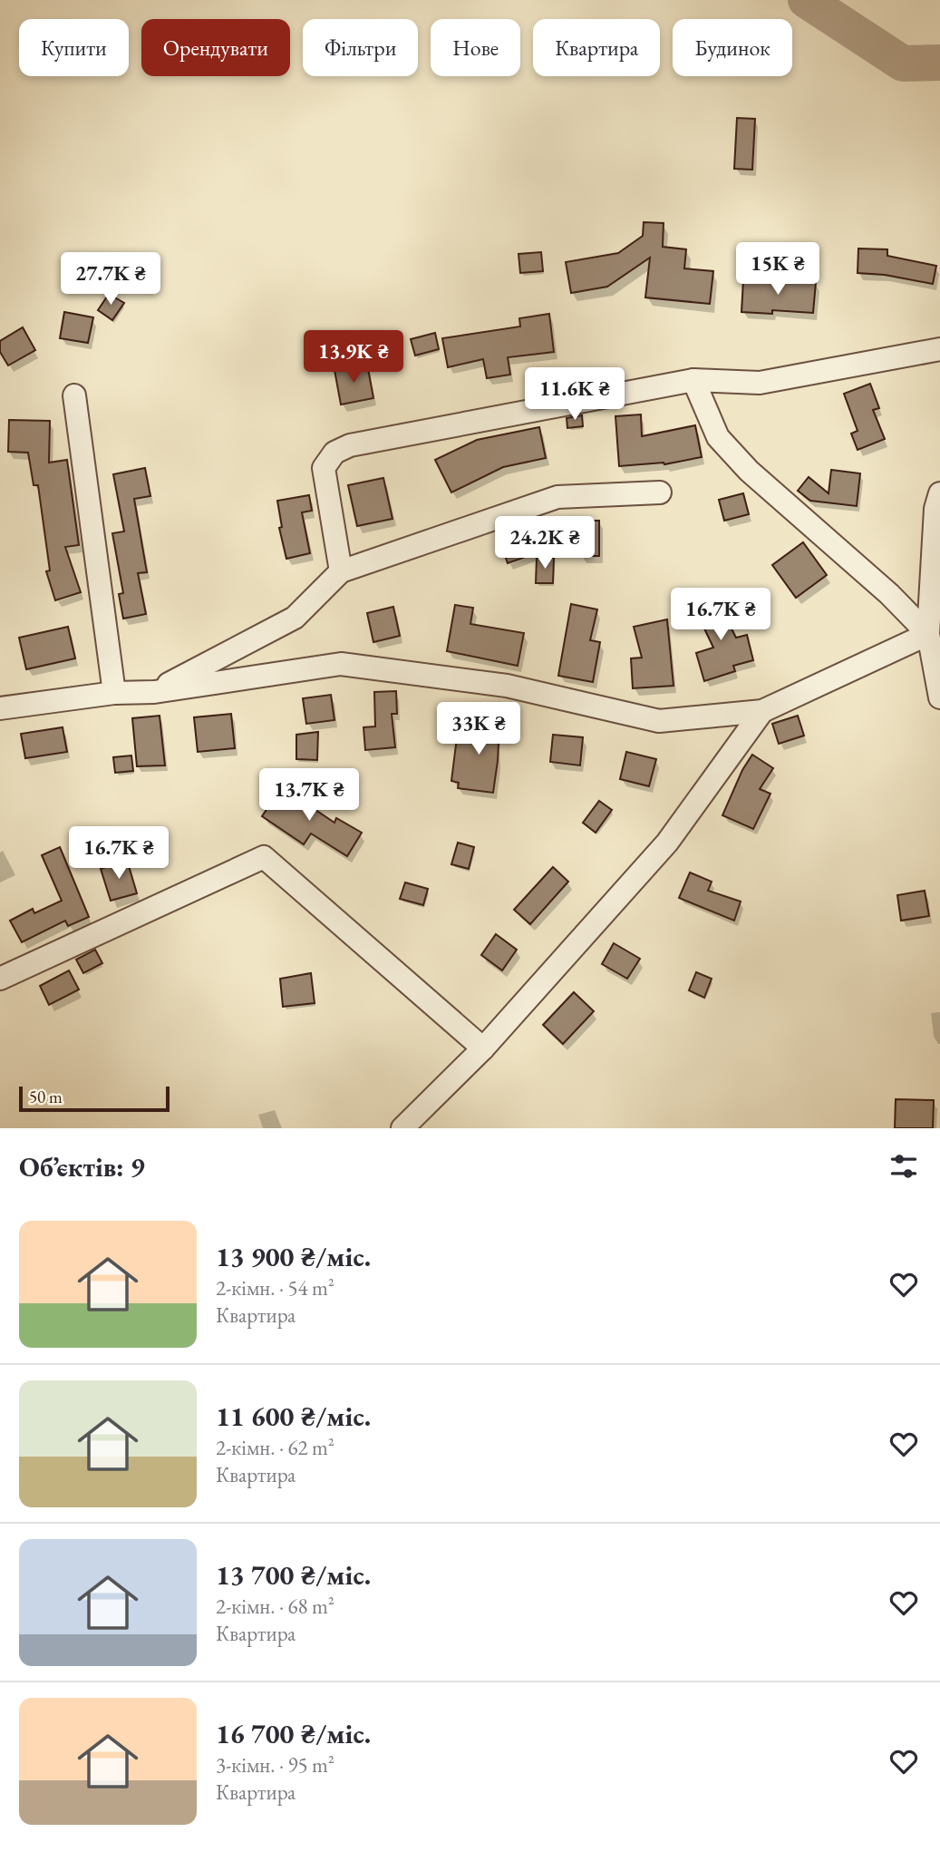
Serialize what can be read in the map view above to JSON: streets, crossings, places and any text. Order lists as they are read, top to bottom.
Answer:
{
  "scale_bar": "50 m",
  "page": {
    "chip": [
      "Купити",
      "Орендувати",
      "Фільтри",
      "Нове",
      "Квартира",
      "Будинок"
    ],
    "price": [
      "15K ₴",
      "27.7K ₴",
      "13.9K ₴",
      "11.6K ₴",
      "24.2K ₴",
      "16.7K ₴",
      "33K ₴",
      "13.7K ₴",
      "16.7K ₴"
    ],
    "scale": "50 m",
    "heading": "Об’єктів: 9",
    "list": [
      {
        "name": "13 900 ₴/міс.",
        "note": "2-кімн. · 54 m² · Квартира"
      },
      {
        "name": "11 600 ₴/міс.",
        "note": "2-кімн. · 62 m² · Квартира"
      },
      {
        "name": "13 700 ₴/міс.",
        "note": "2-кімн. · 68 m² · Квартира"
      },
      {
        "name": "16 700 ₴/міс.",
        "note": "3-кімн. · 95 m² · Квартира"
      }
    ]
  }
}
